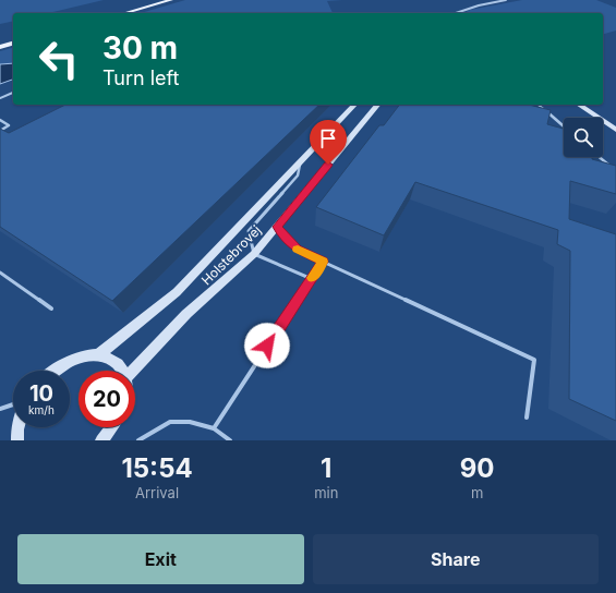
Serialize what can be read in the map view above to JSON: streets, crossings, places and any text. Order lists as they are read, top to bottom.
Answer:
{
  "streets": {
    "street": ["Holstebrovej"]
  },
  "page": {
    "turn": ["30 m", "Turn left"],
    "speed": "10 km/h",
    "limit": "20",
    "eta": [
      "15:54",
      "Arrival",
      "1",
      "min",
      "90",
      "m"
    ],
    "buttons": ["Exit", "Share"]
  }
}
